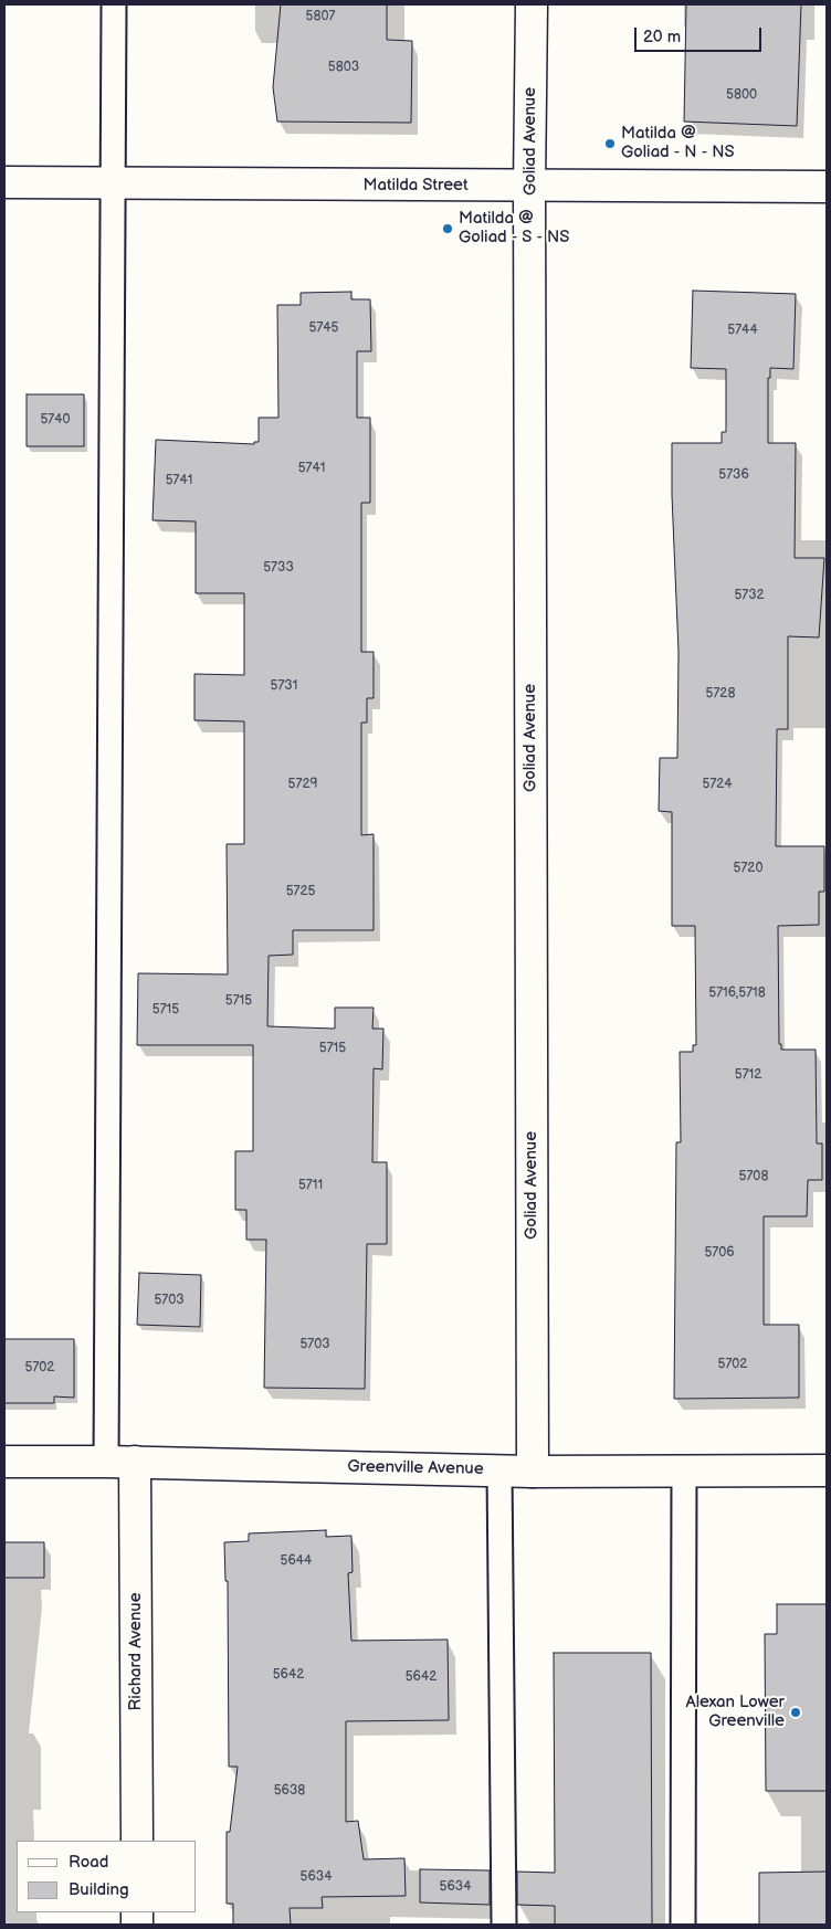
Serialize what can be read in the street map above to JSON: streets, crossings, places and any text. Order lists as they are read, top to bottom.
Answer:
{
  "streets": {
    "street": [
      "Goliad Avenue",
      "Matilda Street",
      "Greenville Avenue",
      "Richard Avenue"
    ]
  },
  "crossings": [
    ["Goliad Avenue", "Matilda Street"],
    ["Goliad Avenue", "Greenville Avenue"],
    ["Greenville Avenue", "Richard Avenue"]
  ],
  "places": ["Matilda @ Goliad - N - NS", "Matilda @ Goliad - S - NS", "Alexan Lower Greenville"],
  "house_numbers": [
    "5807",
    "5803",
    "5800",
    "5745",
    "5744",
    "5740",
    "5741",
    "5736",
    "5741",
    "5733",
    "5732",
    "5731",
    "5728",
    "5729",
    "5724",
    "5720",
    "5725",
    "5716,5718",
    "5715",
    "5715",
    "5715",
    "5712",
    "5708",
    "5711",
    "5706",
    "5703",
    "5703",
    "5702",
    "5702",
    "5644",
    "5642",
    "5642",
    "5638",
    "5634",
    "5634"
  ],
  "legend": ["Road", "Building"],
  "scale_bar": "20 m"
}
